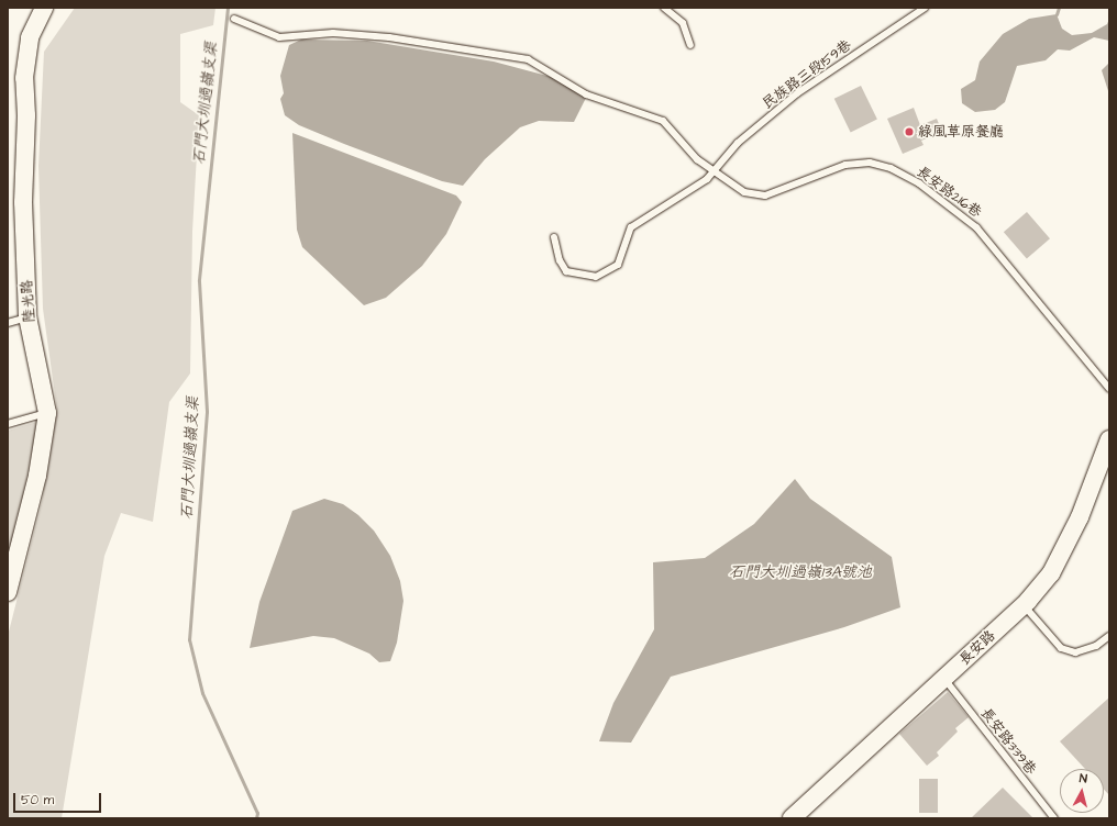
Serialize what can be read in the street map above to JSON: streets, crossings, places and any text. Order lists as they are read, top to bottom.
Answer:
{
  "streets": {
    "street": ["陸光路", "長安路"],
    "lane": ["民族路三段159巷", "長安路216巷", "長安路339巷"]
  },
  "crossings": [
    ["民族路三段159巷", "長安路216巷"],
    ["長安路", "長安路339巷"]
  ],
  "water": ["石門大圳過嶺支渠", "石門大圳過嶺13A號池"],
  "places": ["綠風草原餐廳"],
  "scale_bar": "50 m",
  "north": "top"
}
